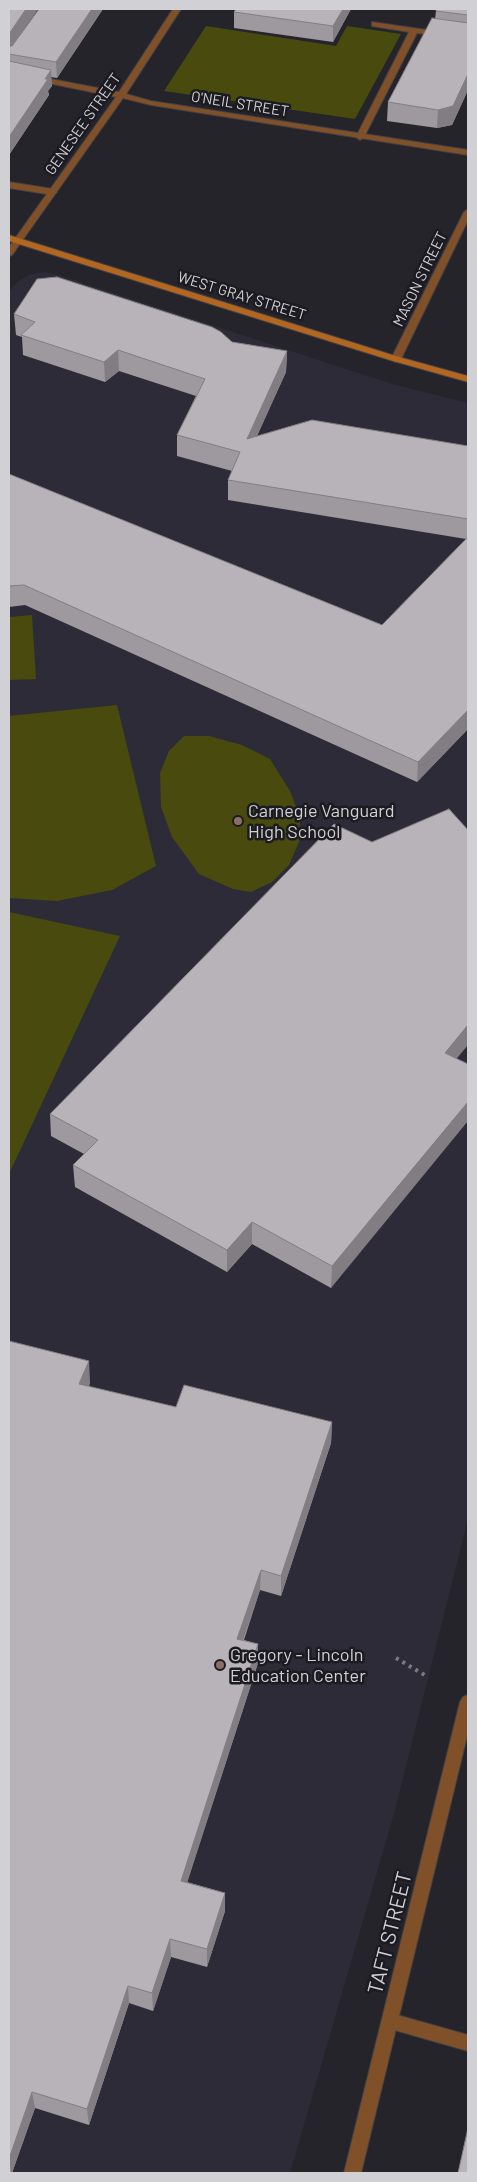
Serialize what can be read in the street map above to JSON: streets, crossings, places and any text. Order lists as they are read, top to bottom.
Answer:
{
  "streets": {
    "main road": ["WEST GRAY STREET"],
    "street": [
      "O'NEIL STREET",
      "GENESEE STREET",
      "MASON STREET",
      "TAFT STREET"
    ]
  },
  "crossings": [
    ["O'NEIL STREET", "GENESEE STREET"],
    ["GENESEE STREET", "WEST GRAY STREET"],
    ["MASON STREET", "WEST GRAY STREET"]
  ],
  "places": ["Carnegie Vanguard High School", "Gregory - Lincoln Education Center"]
}
